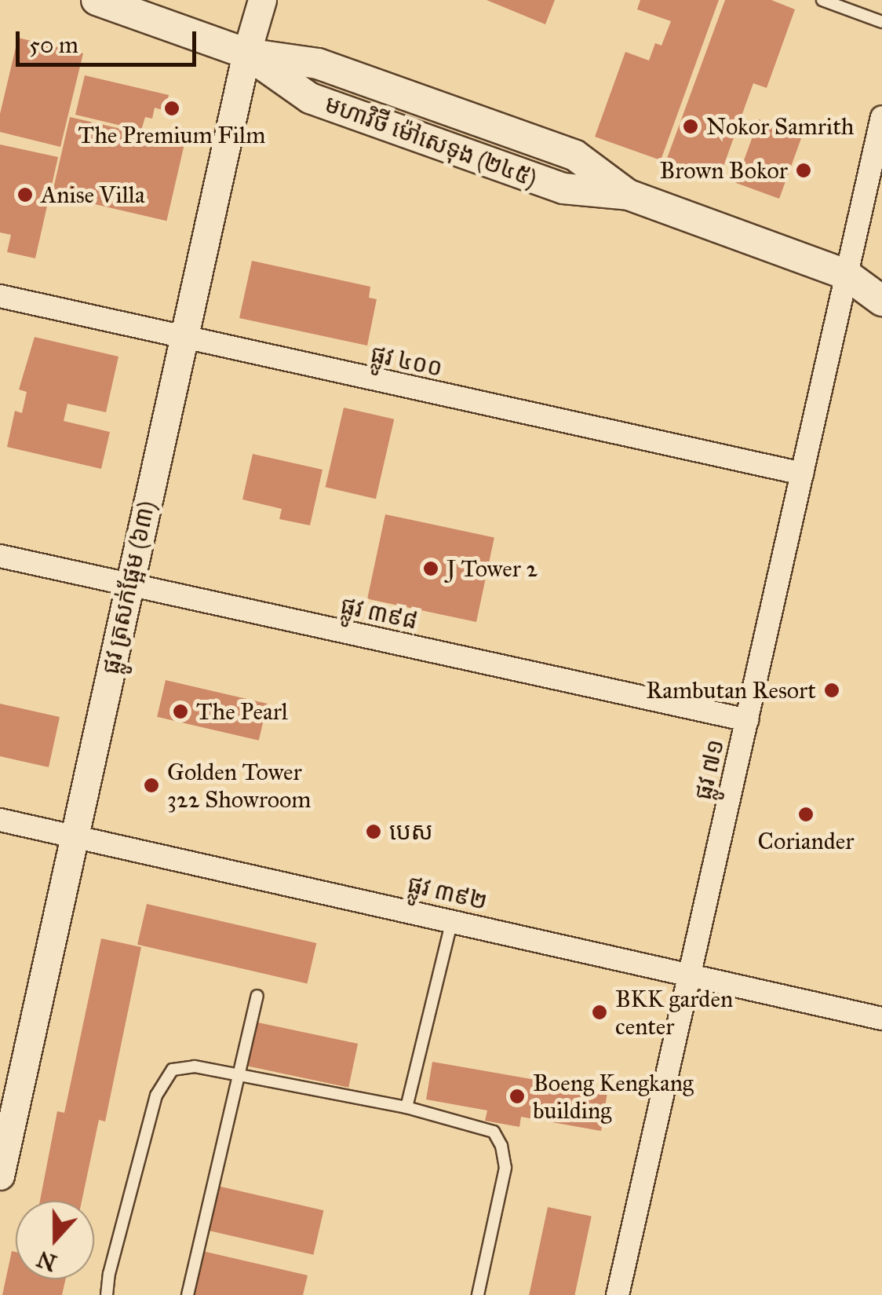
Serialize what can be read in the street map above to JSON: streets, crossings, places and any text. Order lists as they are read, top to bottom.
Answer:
{
  "streets": {
    "main road": ["មហាវិថី ម៉ៅសេទុង (២៤៥)"],
    "street": [
      "ផ្លូវ ៤០០",
      "ផ្លូវ ត្រសក់ផ្អែម (៦៣)",
      "ផ្លូវ ៣៩៨",
      "ផ្លូវ ៧១",
      "ផ្លូវ ៣៩២"
    ]
  },
  "crossings": [
    ["មហាវិថី ម៉ៅសេទុង (២៤៥)", "ផ្លូវ ត្រសក់ផ្អែម (៦៣)"],
    ["មហាវិថី ម៉ៅសេទុង (២៤៥)", "ផ្លូវ ៧១"],
    ["ផ្លូវ ៤០០", "ផ្លូវ ត្រសក់ផ្អែម (៦៣)"],
    ["ផ្លូវ ៤០០", "ផ្លូវ ៧១"],
    ["ផ្លូវ ត្រសក់ផ្អែម (៦៣)", "ផ្លូវ ៣៩៨"],
    ["ផ្លូវ ត្រសក់ផ្អែម (៦៣)", "ផ្លូវ ៣៩២"],
    ["ផ្លូវ ៣៩៨", "ផ្លូវ ៧១"],
    ["ផ្លូវ ៧១", "ផ្លូវ ៣៩២"]
  ],
  "places": [
    "The Premium Film",
    "Nokor Samrith",
    "Brown Bokor",
    "Anise Villa",
    "J Tower 2",
    "Rambutan Resort",
    "The Pearl",
    "Golden Tower 322 Showroom",
    "Coriander",
    "បេស",
    "BKK garden center",
    "Boeng Kengkang building"
  ],
  "scale_bar": "50 m",
  "north": "bottom"
}
